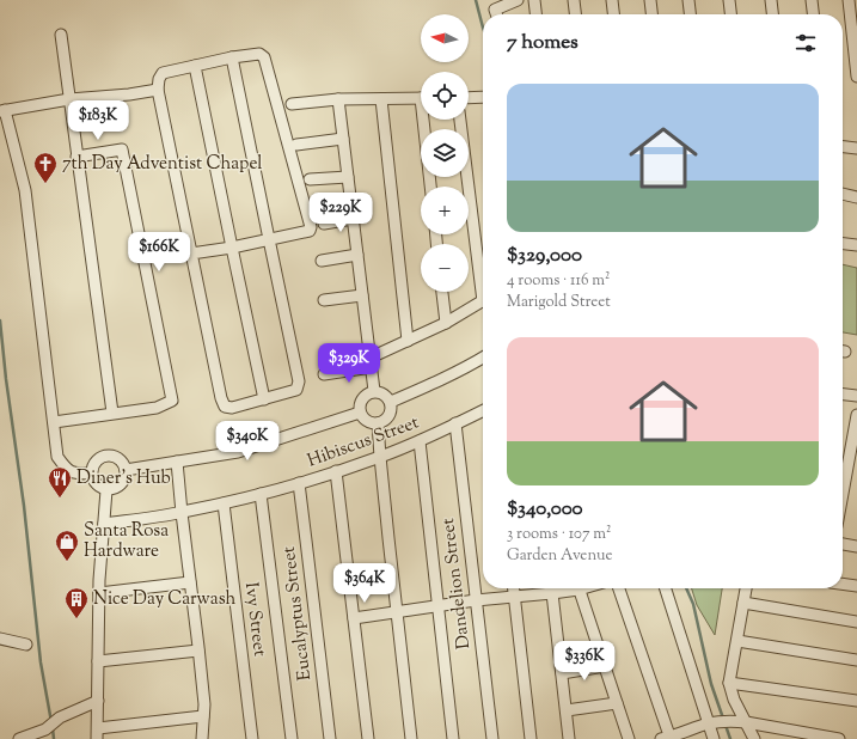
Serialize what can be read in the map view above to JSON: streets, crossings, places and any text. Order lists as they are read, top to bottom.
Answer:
{
  "streets": {
    "street": [
      "Hibiscus Street",
      "Dandelion Street",
      "Eucalyptus Street",
      "Ivy Street"
    ]
  },
  "crossings": [
    ["Hibiscus Street", "Dandelion Street"],
    ["Hibiscus Street", "Eucalyptus Street"],
    ["Hibiscus Street", "Ivy Street"]
  ],
  "places": {
    "church": ["7th Day Adventist Chapel"],
    "restaurant": ["Diner's Hub"],
    "shop": ["Santa Rosa Hardware"],
    "building": ["Nice Day Carwash"]
  },
  "north": "left",
  "page": {
    "map_buttons": ["+", "−"],
    "heading": "7 homes",
    "list": [
      {
        "name": "$329,000",
        "note": "4 rooms · 116 m² · Marigold Street"
      },
      {
        "name": "$340,000",
        "note": "3 rooms · 107 m² · Garden Avenue"
      }
    ],
    "price": [
      "$183K",
      "$229K",
      "$166K",
      "$329K",
      "$340K",
      "$364K",
      "$336K"
    ]
  }
}
